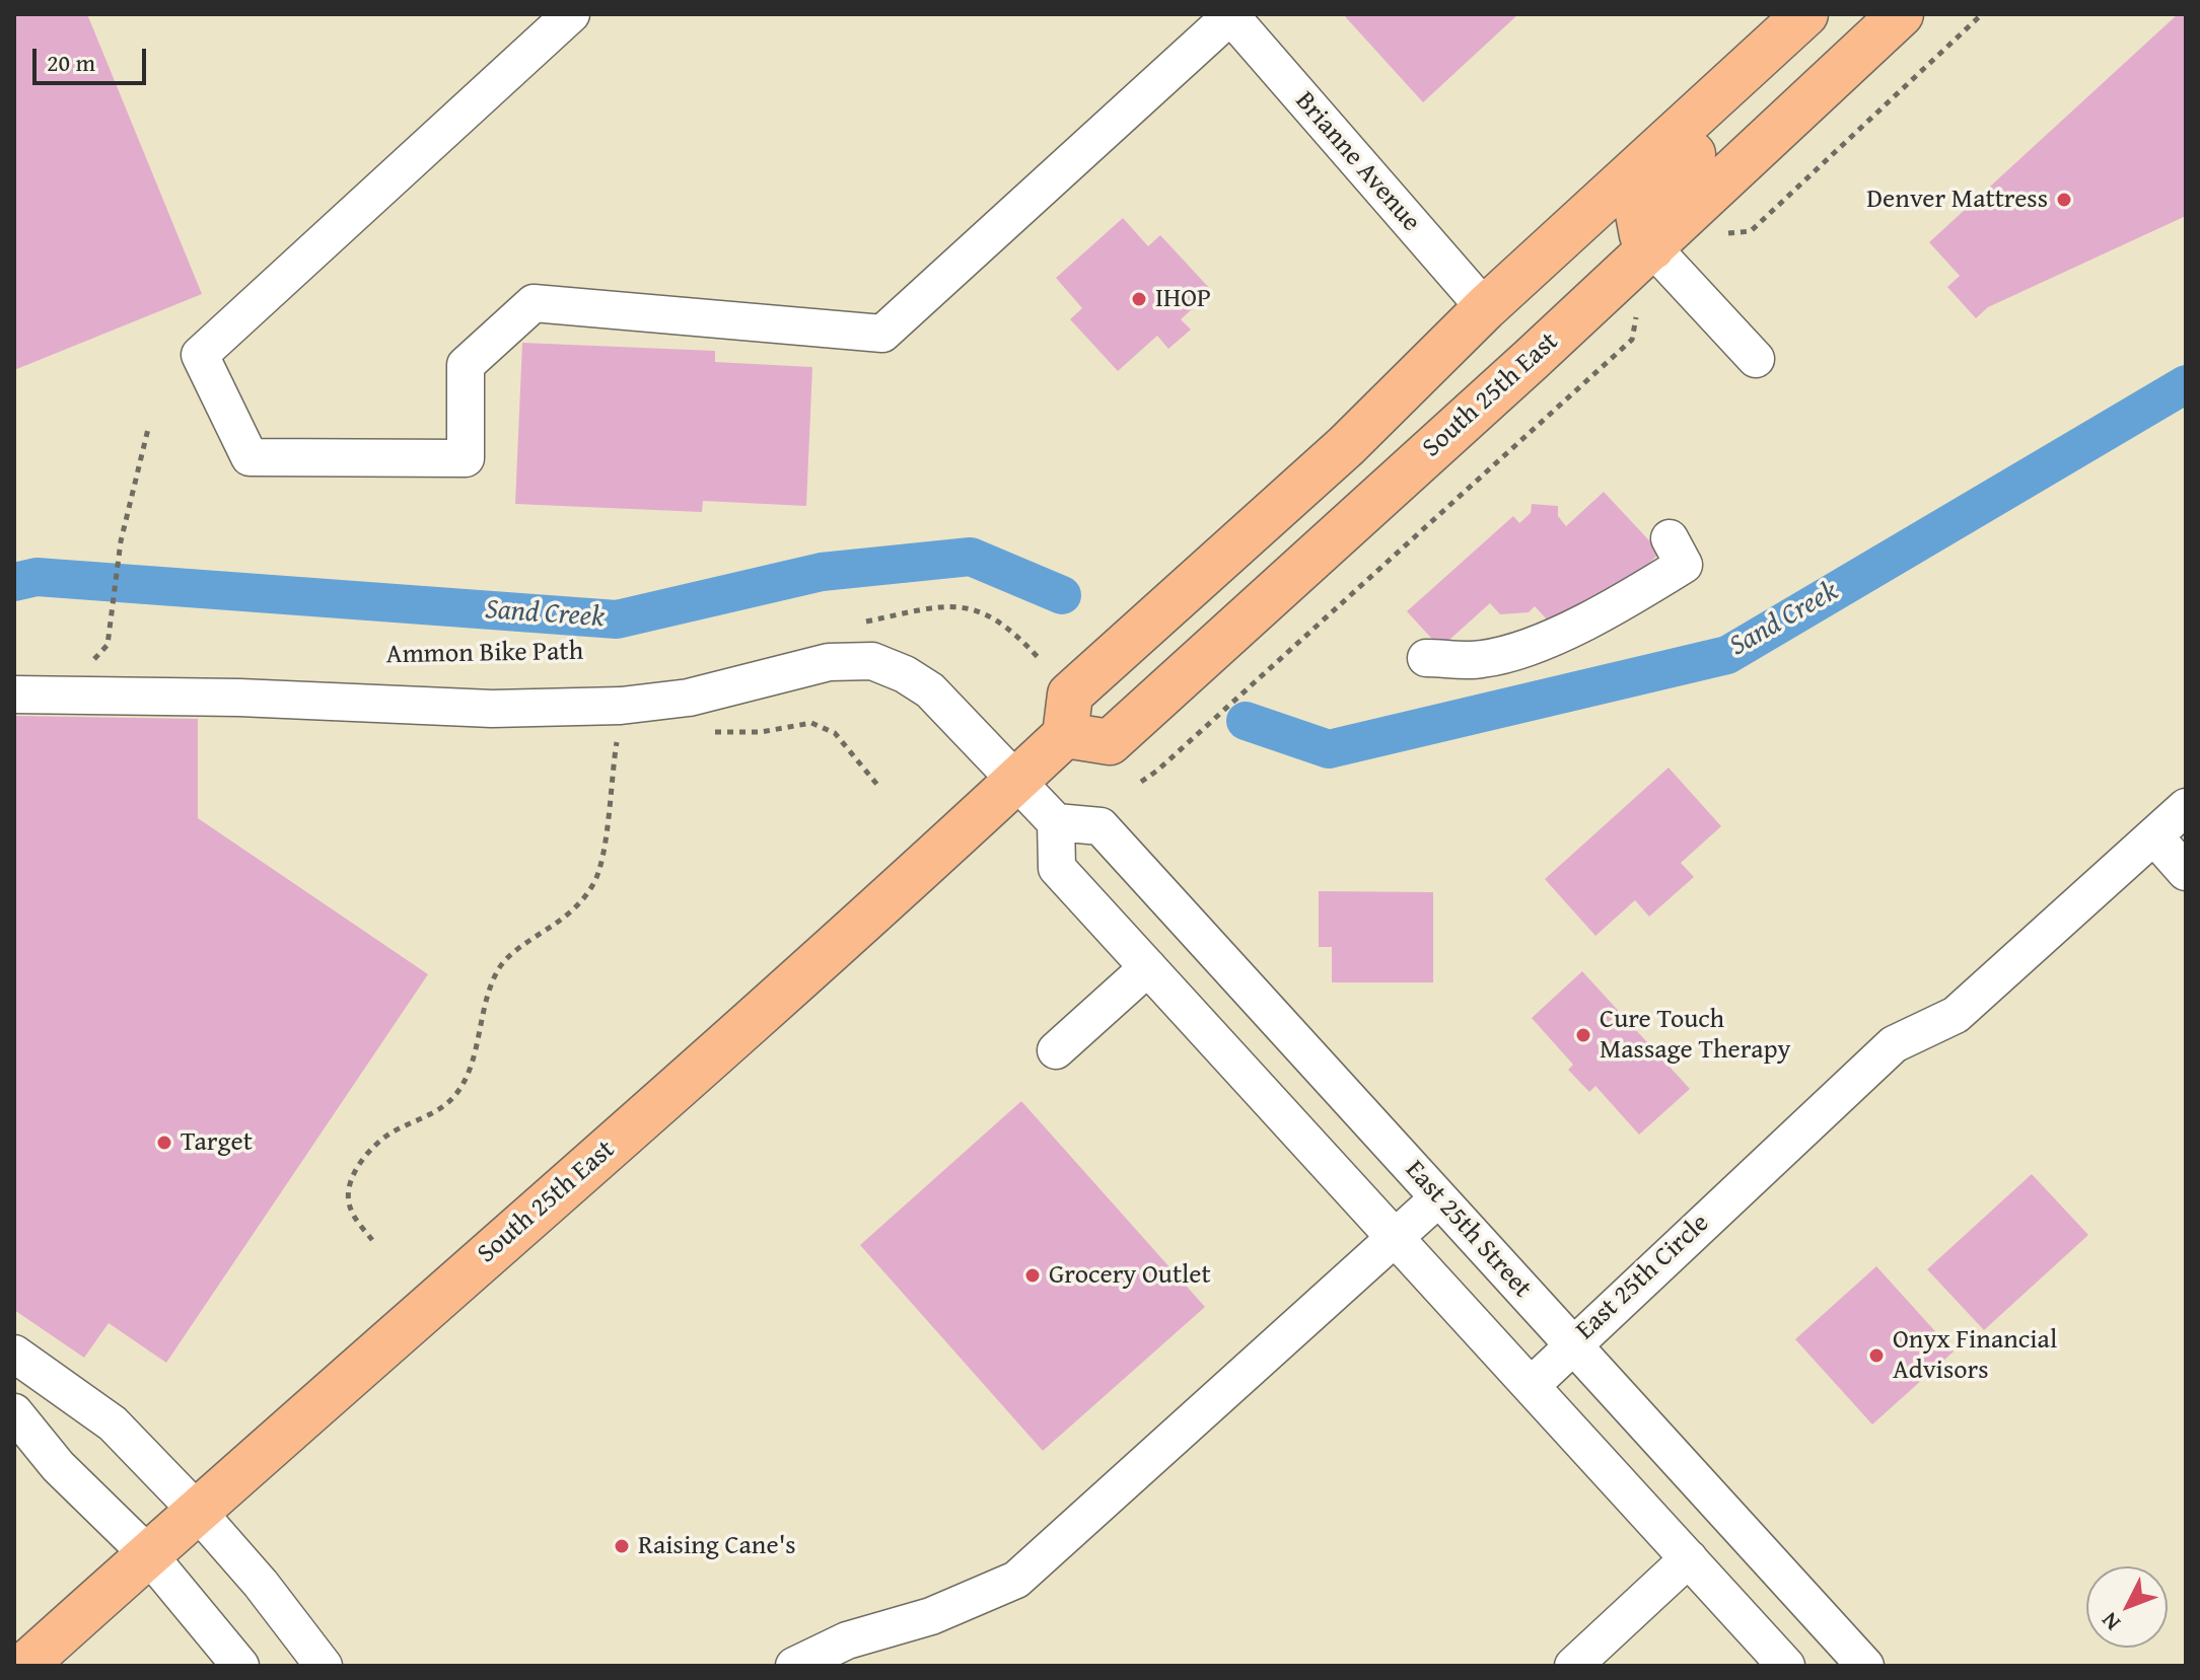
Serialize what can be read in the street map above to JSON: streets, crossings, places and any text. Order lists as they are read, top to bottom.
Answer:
{
  "streets": {
    "main road": ["South 25th East"],
    "street": ["Brianne Avenue", "East 25th Street", "East 25th Circle"]
  },
  "crossings": [
    ["East 25th Street", "East 25th Circle"]
  ],
  "water": ["Sand Creek"],
  "places": [
    "Denver Mattress",
    "IHOP",
    "Cure Touch Massage Therapy",
    "Target",
    "Grocery Outlet",
    "Onyx Financial Advisors",
    "Raising Cane's"
  ],
  "scale_bar": "20 m",
  "north": "bottom left"
}
